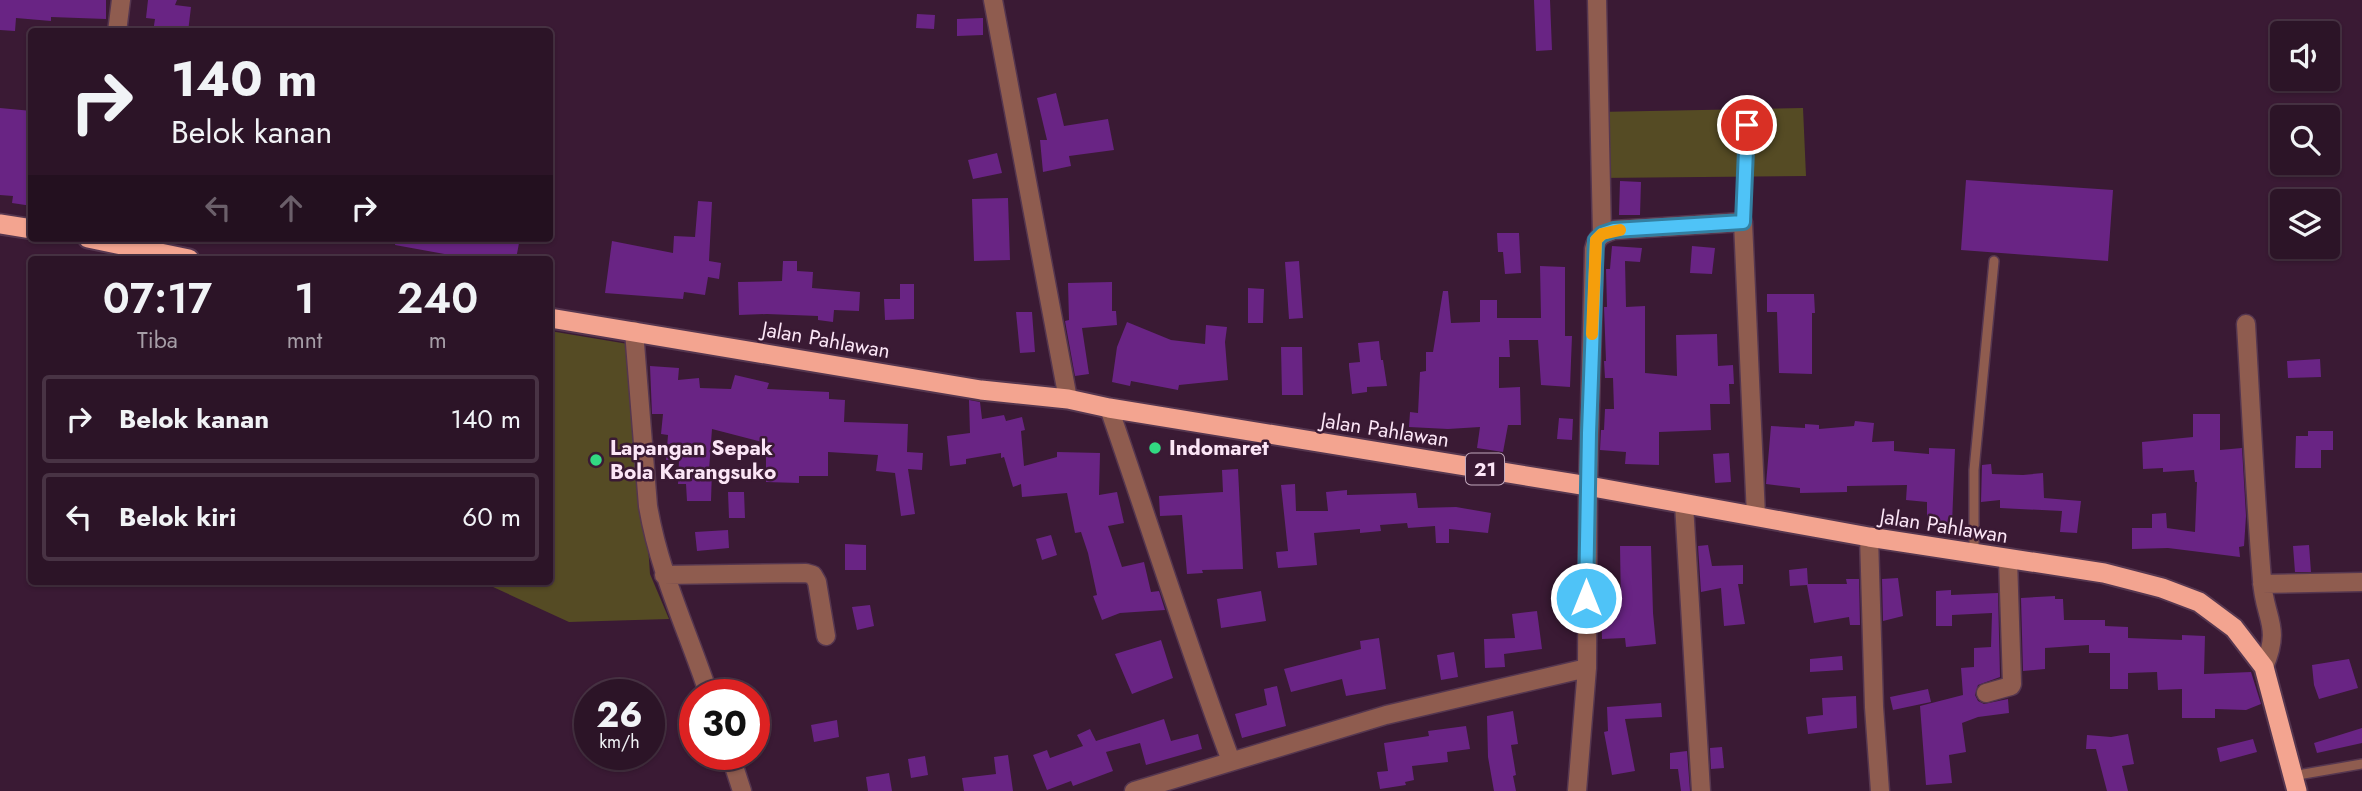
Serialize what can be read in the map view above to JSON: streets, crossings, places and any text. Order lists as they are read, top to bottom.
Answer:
{
  "streets": {
    "highway": ["Jalan Pahlawan", "21"]
  },
  "places": ["Indomaret", "Lapangan Sepak Bola Karangsuko"],
  "page": {
    "turn": ["140 m", "Belok kanan"],
    "eta": [
      "07:17",
      "Tiba",
      "1",
      "mnt",
      "240",
      "m"
    ],
    "list": [
      {
        "name": "Belok kanan",
        "value": "140 m"
      },
      {
        "name": "Belok kiri",
        "value": "60 m"
      }
    ],
    "speed": "26 km/h",
    "limit": "30"
  }
}
